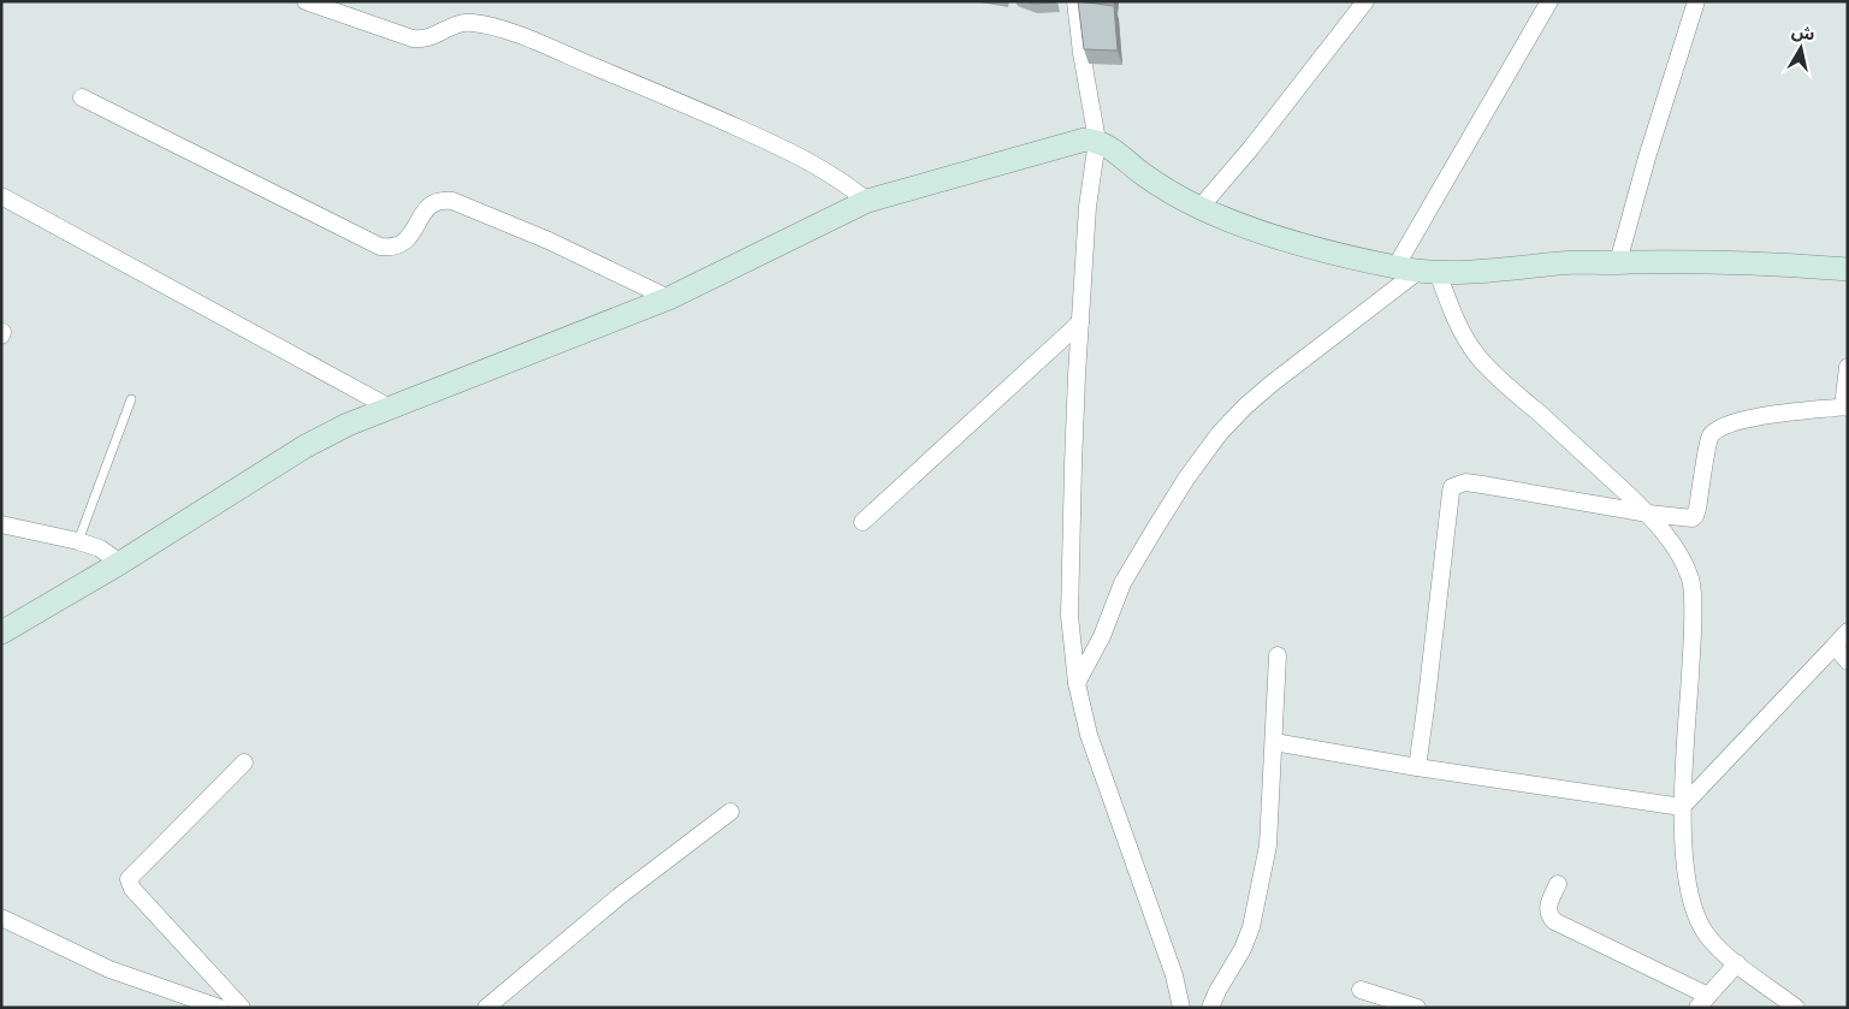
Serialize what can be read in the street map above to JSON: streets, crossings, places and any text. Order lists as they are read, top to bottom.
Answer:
{
  "north": "top"
}
